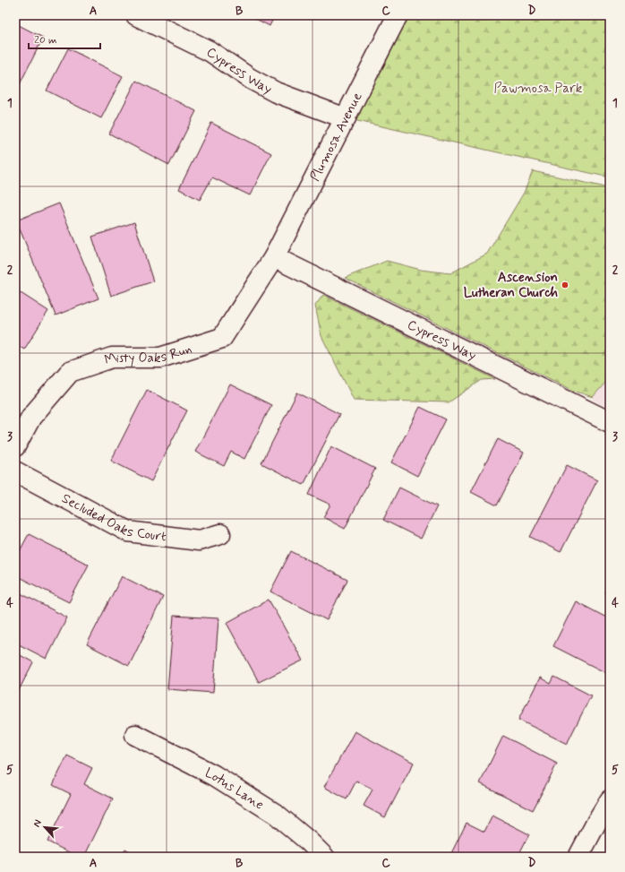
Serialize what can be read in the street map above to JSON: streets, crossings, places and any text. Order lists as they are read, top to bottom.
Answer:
{
  "streets": {
    "street": [
      "Cypress Way",
      "Plumosa Avenue",
      "Misty Oaks Run",
      "Secluded Oaks Court",
      "Lotus Lane"
    ]
  },
  "crossings": [
    ["Cypress Way", "Plumosa Avenue"],
    ["Cypress Way", "Misty Oaks Run"],
    ["Plumosa Avenue", "Misty Oaks Run"]
  ],
  "parks": ["Pawmosa Park"],
  "places": ["Ascension Lutheran Church"],
  "scale_bar": "20 m",
  "north": "top left",
  "grid": {
    "columns": [
      "A",
      "B",
      "C",
      "D"
    ],
    "rows": [
      "1",
      "2",
      "3",
      "4",
      "5"
    ]
  }
}
